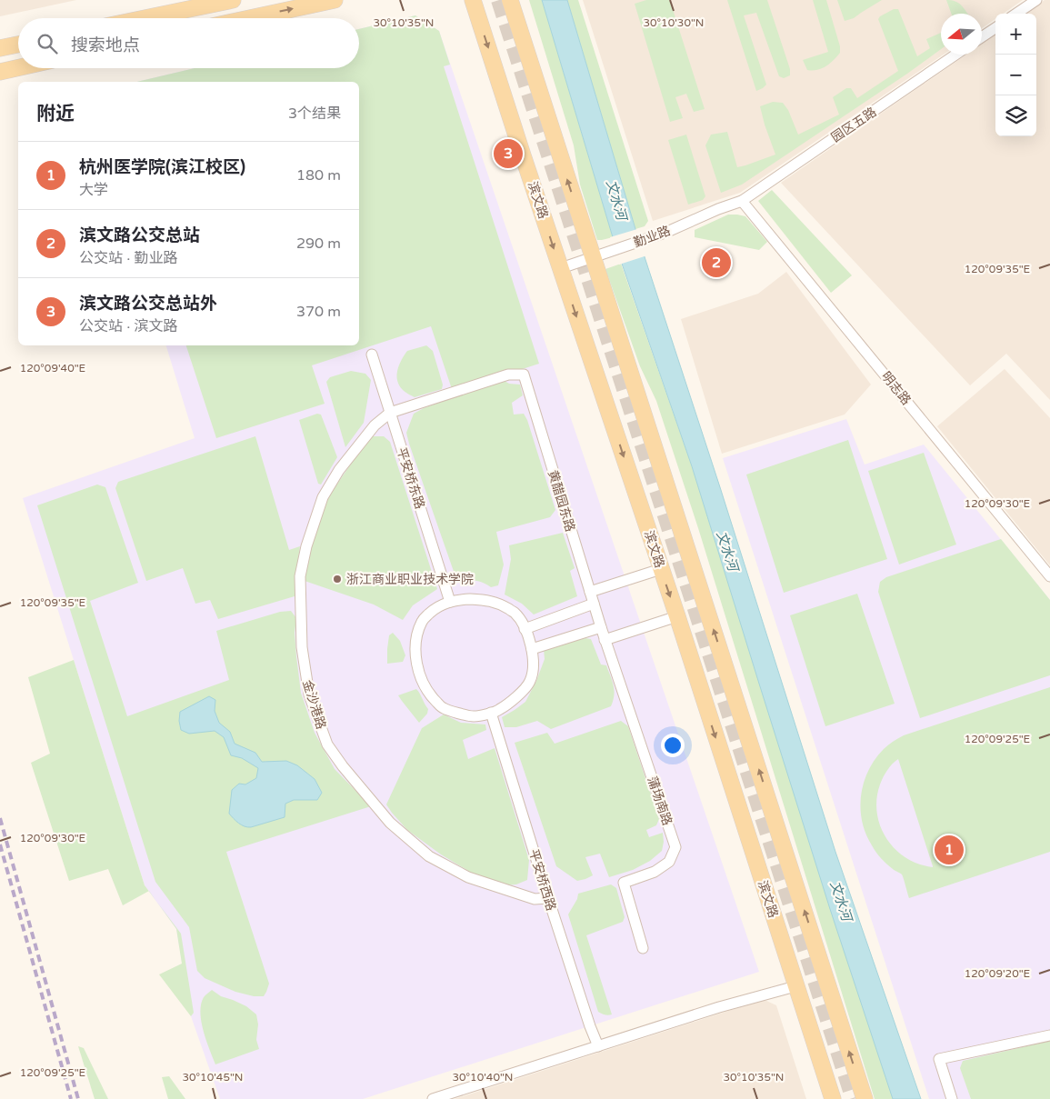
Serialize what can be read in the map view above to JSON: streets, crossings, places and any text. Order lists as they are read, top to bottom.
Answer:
{
  "streets": {
    "main road": ["滨文路"],
    "street": [
      "园区五路",
      "勤业路",
      "明志路",
      "平安桥东路",
      "黄醋园东路",
      "金沙港路",
      "蒲场南路",
      "平安桥西路"
    ]
  },
  "crossings": [
    ["园区五路", "勤业路"],
    ["园区五路", "明志路"],
    ["滨文路", "勤业路"],
    ["勤业路", "明志路"],
    ["平安桥东路", "黄醋园东路"],
    ["平安桥东路", "金沙港路"],
    ["平安桥东路", "平安桥西路"],
    ["黄醋园东路", "金沙港路"],
    ["黄醋园东路", "蒲场南路"],
    ["金沙港路", "平安桥西路"]
  ],
  "water": ["文水河"],
  "places": ["浙江商业职业技术学院"],
  "north": "left",
  "page": {
    "map_buttons": ["+", "−"],
    "search": "搜索地点",
    "heading": ["附近", "3个结果"],
    "pins": ["3", "2", "1"],
    "list": [
      {
        "mark": "1",
        "name": "杭州医学院(滨江校区)",
        "note": "大学",
        "value": "180 m"
      },
      {
        "mark": "2",
        "name": "滨文路公交总站",
        "note": "公交站 · 勤业路",
        "value": "290 m"
      },
      {
        "mark": "3",
        "name": "滨文路公交总站外",
        "note": "公交站 · 滨文路",
        "value": "370 m"
      }
    ]
  },
  "coordinates": [
    "30°10'35\"N",
    "30°10'30\"N",
    "120°09'35\"E",
    "120°09'40\"E",
    "120°09'30\"E",
    "120°09'25\"E",
    "120°09'20\"E",
    "30°10'45\"N",
    "30°10'40\"N"
  ]
}
